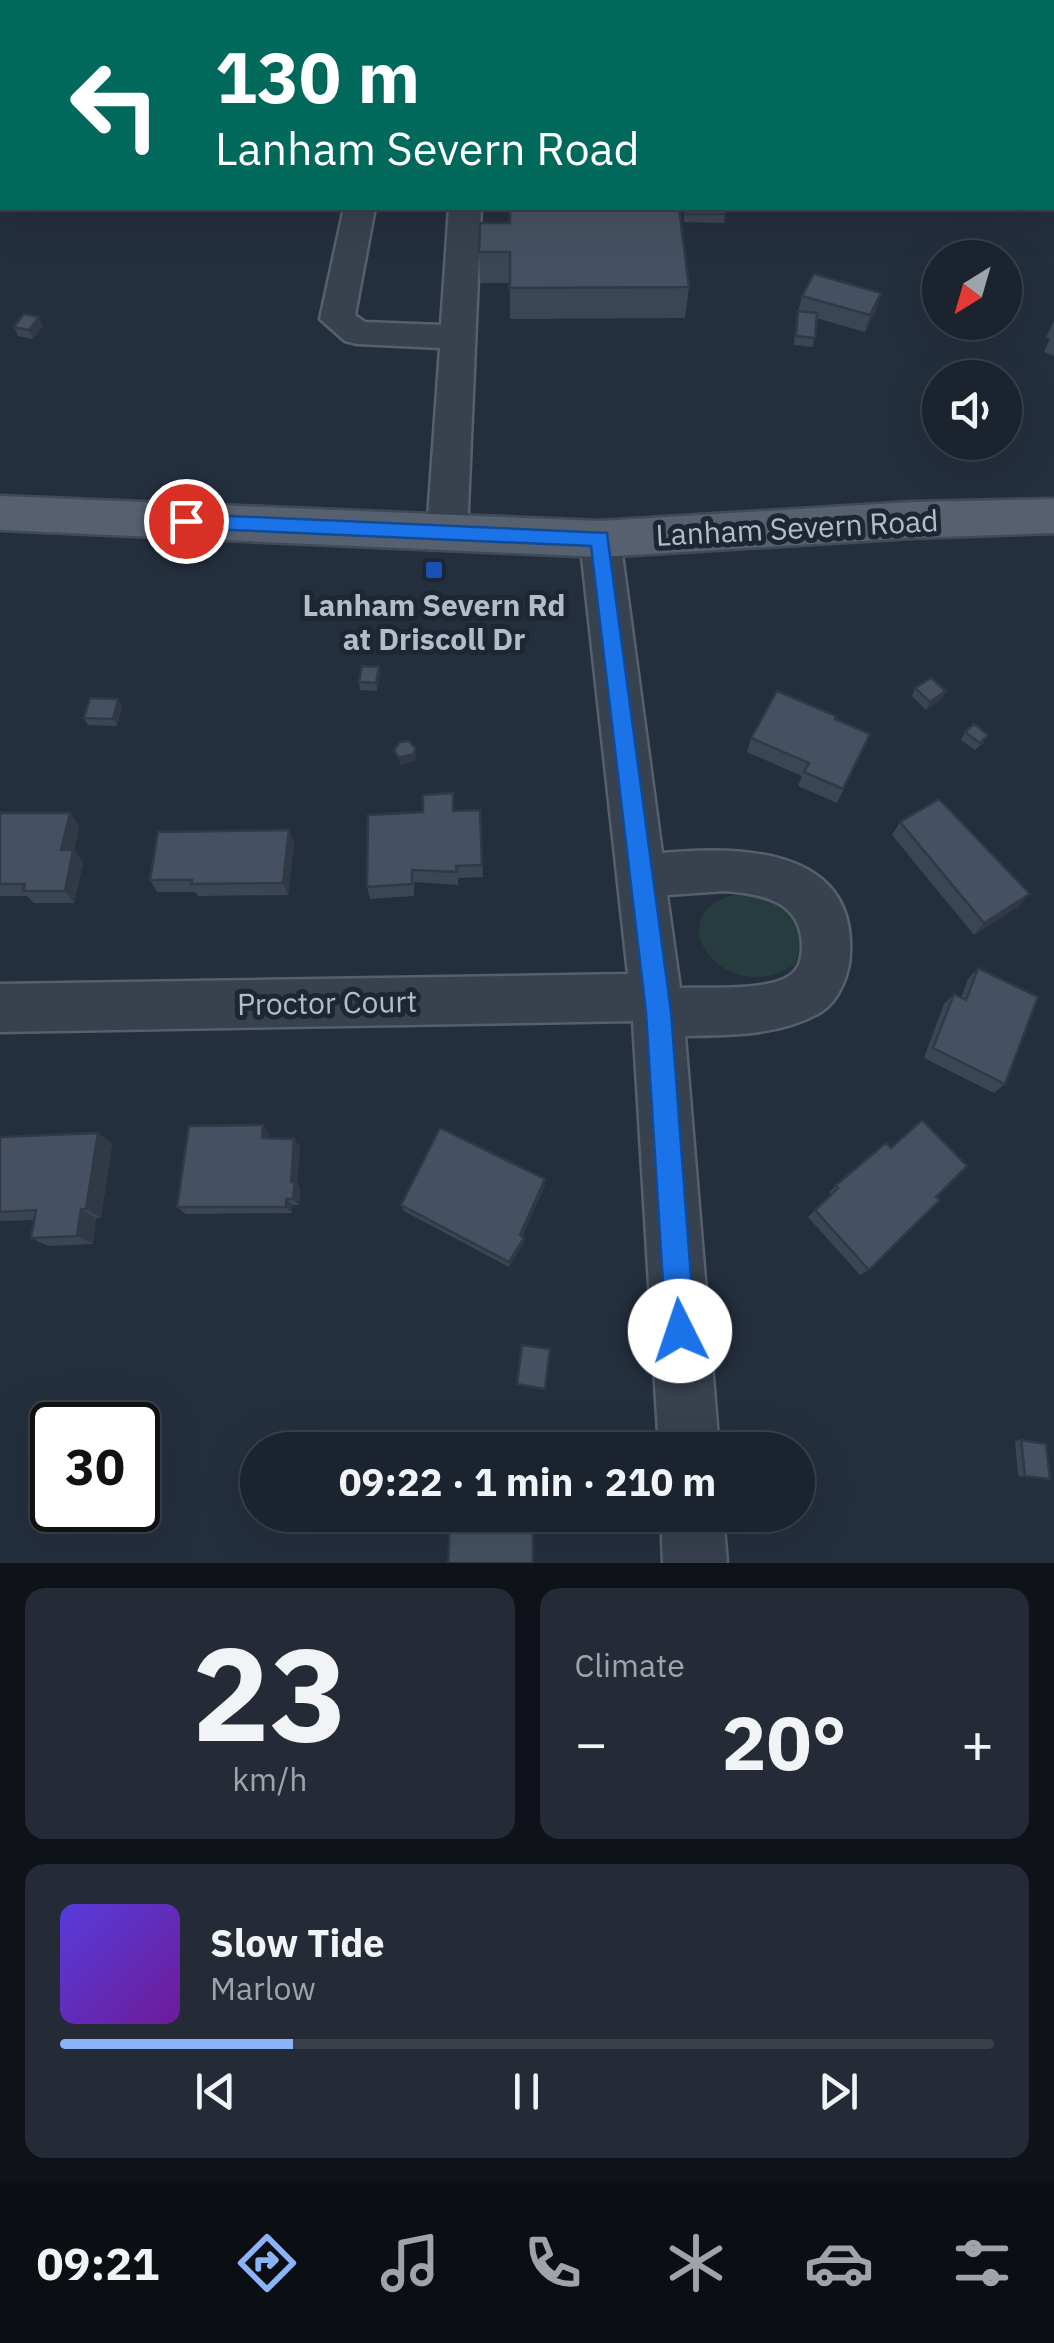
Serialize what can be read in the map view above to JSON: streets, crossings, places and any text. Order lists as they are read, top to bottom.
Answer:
{
  "streets": {
    "main road": ["Lanham Severn Road"],
    "street": ["Proctor Court"]
  },
  "places": {
    "transit": ["Lanham Severn Rd at Driscoll Dr"]
  },
  "north": "bottom left",
  "page": {
    "turn": ["130 m", "Lanham Severn Road"],
    "limit": "30",
    "trip": "09:22 · 1 min · 210 m",
    "tile": [
      ["23", "km/h"],
      "Climate"
    ],
    "heat": ["−", "20°", "+"],
    "song": ["Slow Tide", "Marlow"],
    "tabs": "09:21"
  }
}
